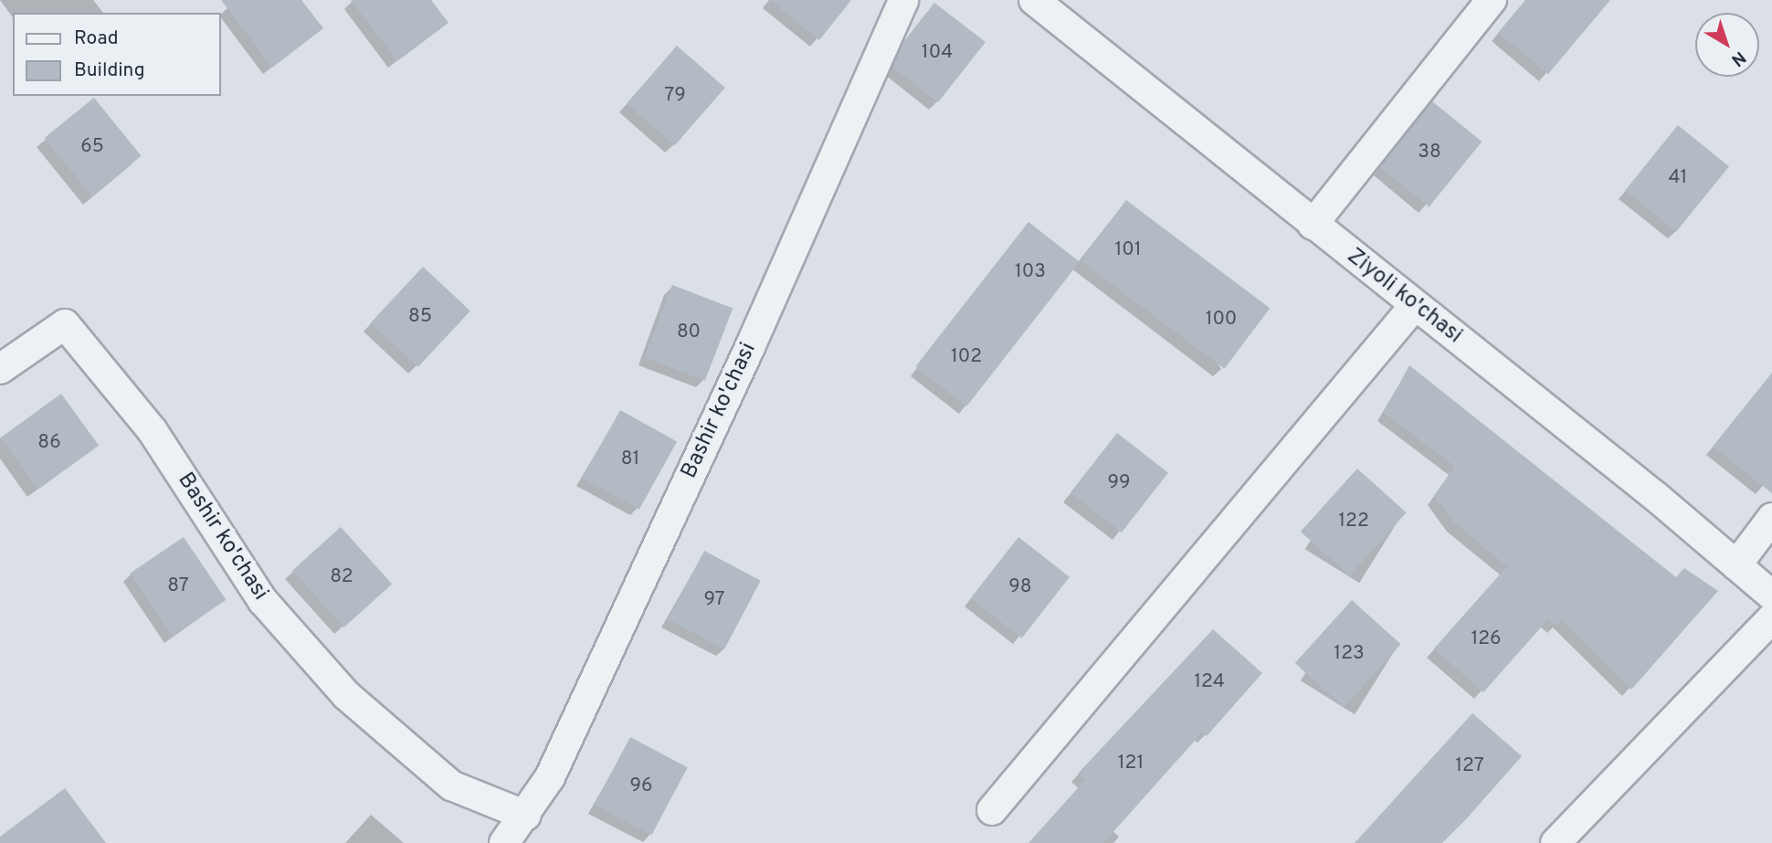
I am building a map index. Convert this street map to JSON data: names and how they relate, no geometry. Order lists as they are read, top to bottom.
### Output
{
  "streets": {
    "street": ["Ziyoli ko'chasi", "Bashir ko'chasi"]
  },
  "house_numbers": [
    "104",
    "79",
    "65",
    "38",
    "41",
    "101",
    "103",
    "85",
    "100",
    "80",
    "102",
    "86",
    "81",
    "99",
    "122",
    "82",
    "87",
    "98",
    "97",
    "126",
    "123",
    "124",
    "121",
    "127",
    "96"
  ],
  "legend": ["Road", "Building"],
  "north": "bottom right"
}
